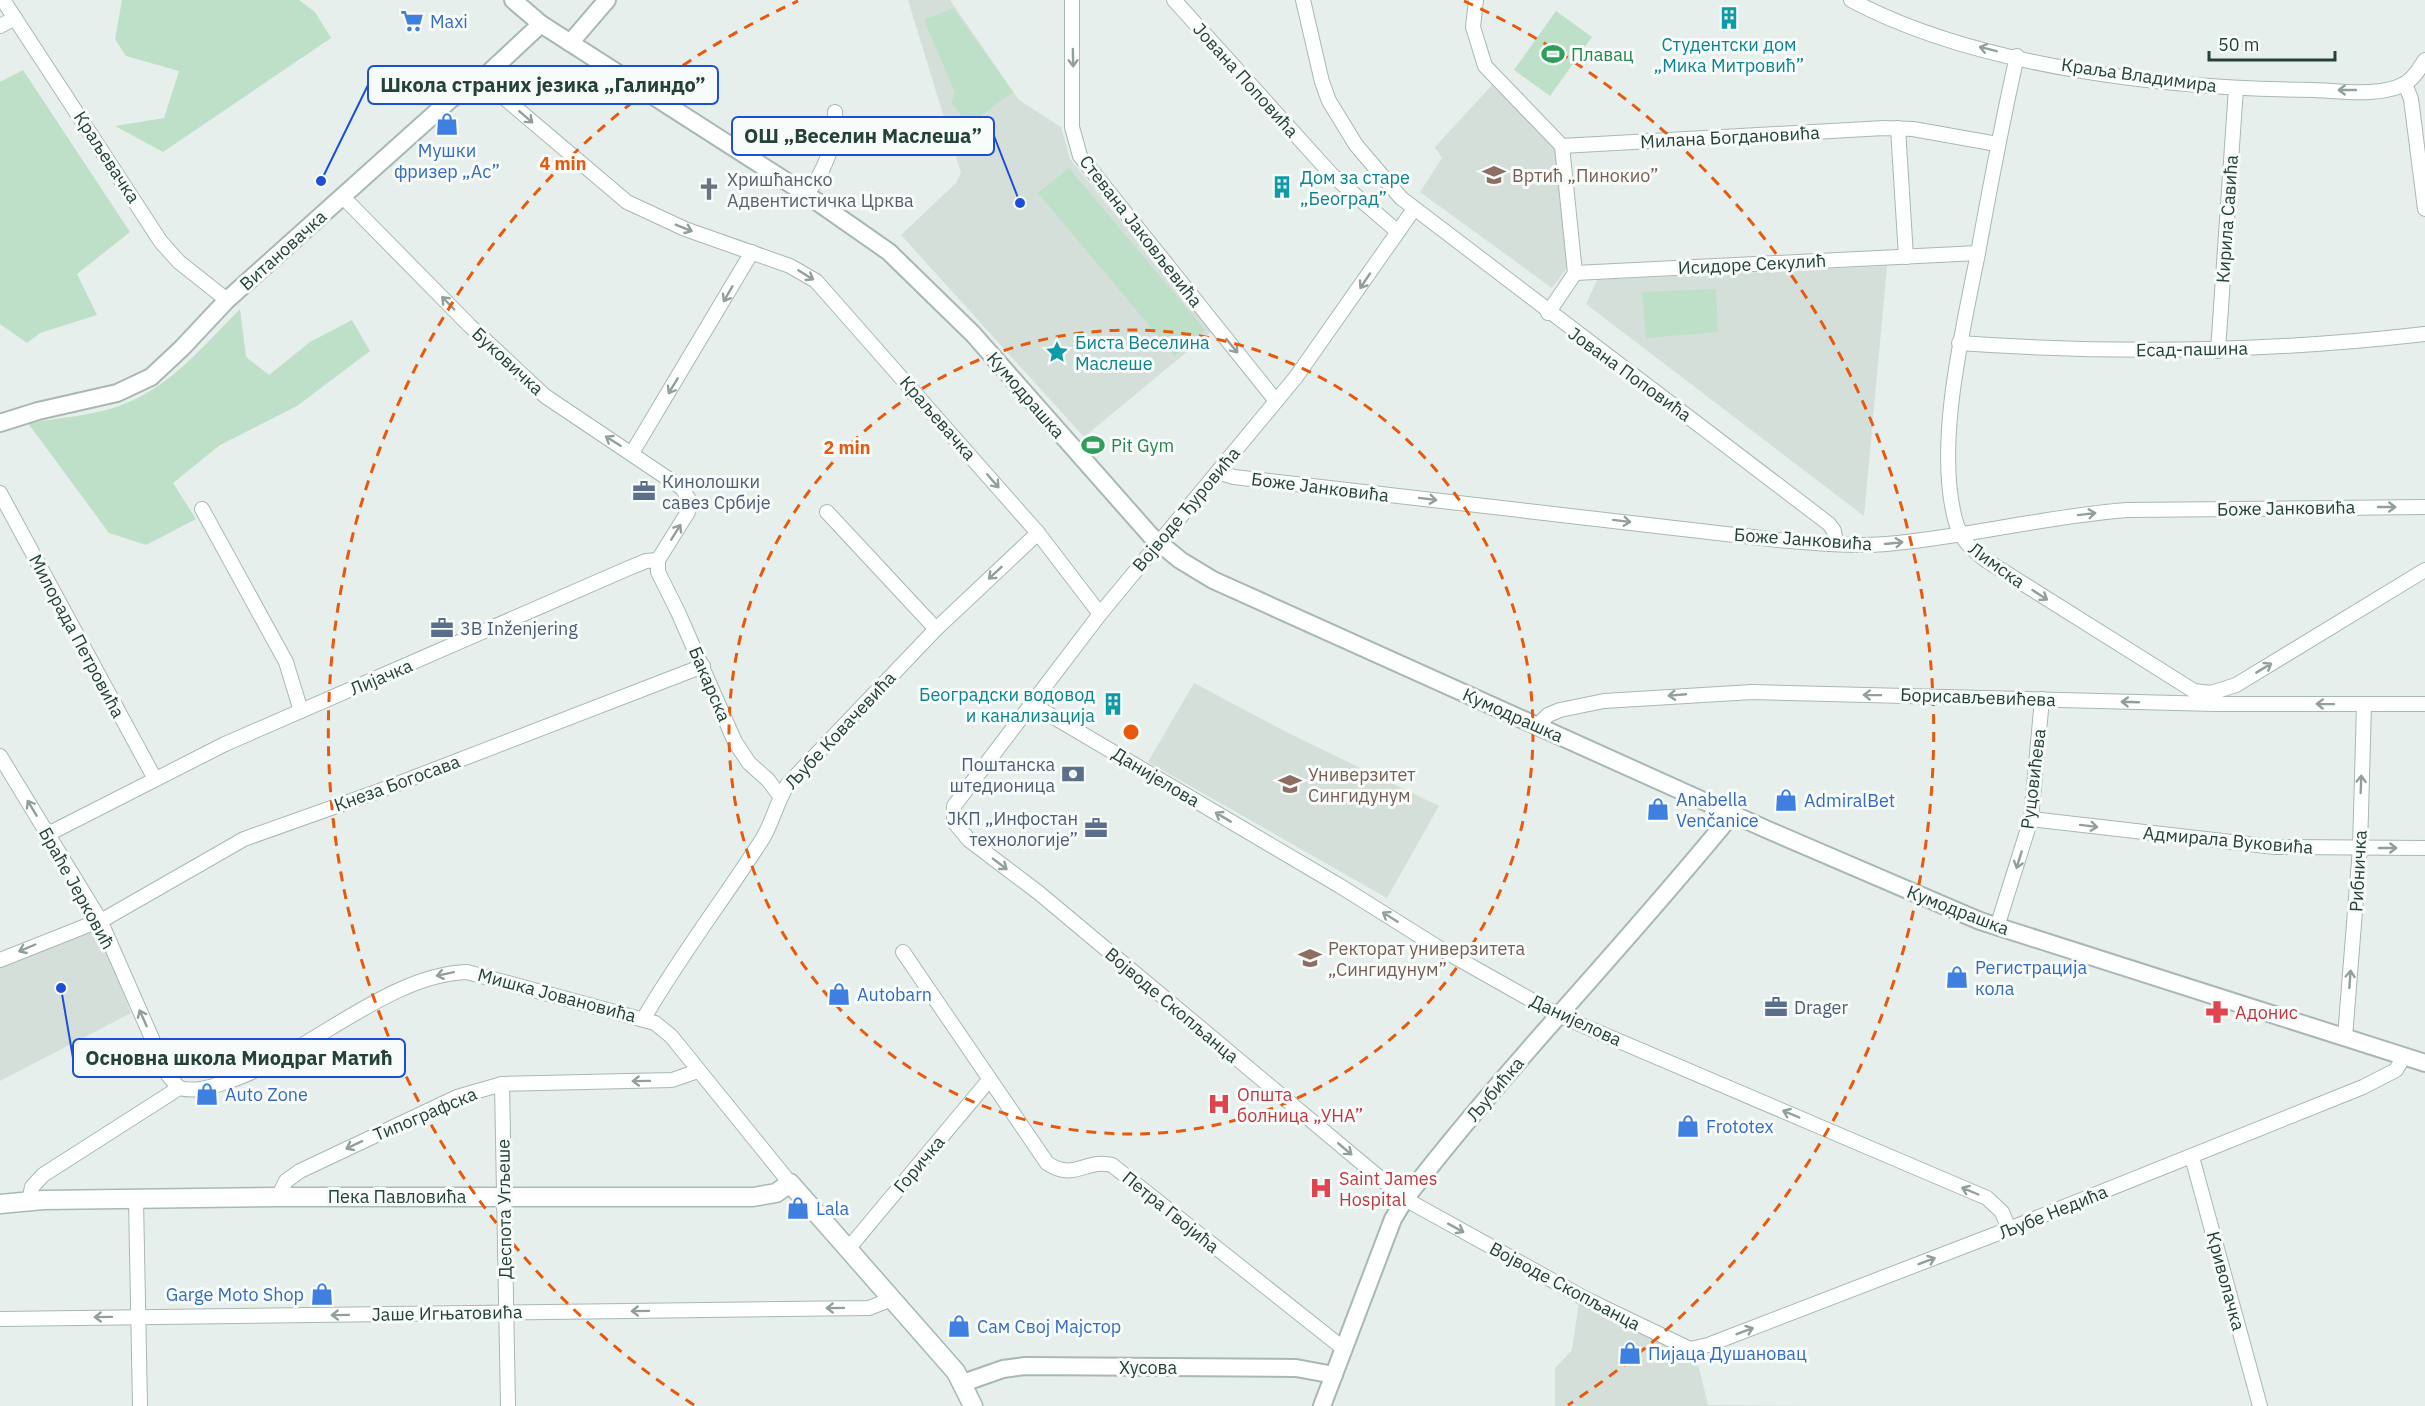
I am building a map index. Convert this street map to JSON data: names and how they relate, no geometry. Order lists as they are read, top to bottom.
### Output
{
  "streets": {
    "main road": ["Мишка Јовановића", "Пека Павловића"],
    "street": [
      "Краља Владимира",
      "Јована Поповића",
      "Милана Богдановића",
      "Краљевачка",
      "Кирила Савића",
      "Стевана Јаковљевића",
      "Витановачка",
      "Исидоре Секулић",
      "Есад-пашина",
      "Буковичка",
      "Кумодрашка",
      "Боже Јанковића",
      "Војводе Ђуровића",
      "Лимска",
      "Милорада Петровића",
      "Лијачка",
      "Бакарска",
      "Борисављевићева",
      "Љубе Ковачевића",
      "Данијелова",
      "Руцовићева",
      "Кнеза Богосава",
      "Адмирала Вуковића",
      "Рибничка",
      "Браће Јерковић",
      "Војводе Скопљанца",
      "Љубићка",
      "Типографска",
      "Горичка",
      "Деспота Угљеше",
      "Петра Гвојића",
      "Љубе Недића",
      "Криволачка",
      "Јаше Игњатовића",
      "Хусова"
    ]
  },
  "crossings": [
    ["Краља Владимира", "Кирила Савића"],
    ["Краља Владимира", "Лимска"],
    ["Јована Поповића", "Боже Јанковића"],
    ["Јована Поповића", "Војводе Ђуровића"],
    ["Милана Богдановића", "Лимска"],
    ["Краљевачка", "Витановачка"],
    ["Краљевачка", "Војводе Ђуровића"],
    ["Краљевачка", "Љубе Ковачевића"],
    ["Кирила Савића", "Есад-пашина"],
    ["Стевана Јаковљевића", "Војводе Ђуровића"],
    ["Витановачка", "Буковичка"],
    ["Витановачка", "Кумодрашка"],
    ["Исидоре Секулић", "Лимска"],
    ["Есад-пашина", "Лимска"],
    ["Буковичка", "Лијачка"],
    ["Буковичка", "Бакарска"],
    ["Кумодрашка", "Војводе Ђуровића"],
    ["Кумодрашка", "Борисављевићева"],
    ["Кумодрашка", "Руцовићева"],
    ["Кумодрашка", "Рибничка"],
    ["Кумодрашка", "Љубићка"],
    ["Кумодрашка", "Љубе Недића"],
    ["Боже Јанковића", "Војводе Ђуровића"],
    ["Боже Јанковића", "Лимска"],
    ["Војводе Ђуровића", "Данијелова"],
    ["Војводе Ђуровића", "Војводе Скопљанца"],
    ["Милорада Петровића", "Лијачка"],
    ["Лијачка", "Бакарска"],
    ["Лијачка", "Браће Јерковић"],
    ["Бакарска", "Љубе Ковачевића"],
    ["Бакарска", "Кнеза Богосава"],
    ["Борисављевићева", "Руцовићева"],
    ["Борисављевићева", "Рибничка"],
    ["Љубе Ковачевића", "Мишка Јовановића"],
    ["Данијелова", "Љубићка"],
    ["Данијелова", "Љубе Недића"],
    ["Руцовићева", "Адмирала Вуковића"],
    ["Кнеза Богосава", "Браће Јерковић"],
    ["Адмирала Вуковића", "Рибничка"],
    ["Браће Јерковић", "Мишка Јовановића"],
    ["Мишка Јовановића", "Типографска"],
    ["Мишка Јовановића", "Горичка"],
    ["Мишка Јовановића", "Пека Павловића"],
    ["Мишка Јовановића", "Јаше Игњатовића"],
    ["Мишка Јовановића", "Хусова"],
    ["Војводе Скопљанца", "Љубићка"],
    ["Војводе Скопљанца", "Љубе Недића"],
    ["Љубићка", "Петра Гвојића"],
    ["Љубићка", "Хусова"],
    ["Типографска", "Пека Павловића"],
    ["Типографска", "Деспота Угљеше"],
    ["Горичка", "Петра Гвојића"],
    ["Пека Павловића", "Деспота Угљеше"],
    ["Деспота Угљеше", "Јаше Игњатовића"],
    ["Љубе Недића", "Криволачка"]
  ],
  "one_way": [
    "Краља Владимира",
    "Краљевачка",
    "Стевана Јаковљевића",
    "Буковичка",
    "Боже Јанковића",
    "Лимска",
    "Борисављевићева",
    "Данијелова",
    "Руцовићева",
    "Адмирала Вуковића",
    "Рибничка",
    "Браће Јерковић",
    "Мишка Јовановића",
    "Војводе Скопљанца",
    "Типографска",
    "Љубе Недића",
    "Јаше Игњатовића"
  ],
  "places": {
    "building": ["Студентски дом „Мика Митровић”", "Дом за старе „Београд”", "Београдски водовод и канализација"],
    "supermarket": ["Maxi"],
    "sports": ["Плавац", "Pit Gym"],
    "shop": [
      "Мушки фризер „Ас”",
      "AdmiralBet",
      "Anabella Venčanice",
      "Регистрација кола",
      "Autobarn",
      "Auto Zone",
      "Frototex",
      "Lala",
      "Garge Moto Shop",
      "Сам Свој Мајстор",
      "Пијаца Душановац"
    ],
    "school or university": ["Вртић „Пинокио”", "Универзитет Сингидунум", "Ректорат универзитета „Сингидунум”"],
    "other": ["Школа страних језика „Галиндо”", "ОШ „Веселин Маслеша”", "Основна школа Миодраг Матић"],
    "church": ["Хришћанско Адвентистичка Црква"],
    "place": ["Биста Веселина Маслеше"],
    "office": [
      "Кинолошки савез Србије",
      "3B Inženjering",
      "ЈКП „Инфостан технологије”",
      "Drager"
    ],
    "bank": ["Поштанска штедионица"],
    "pharmacy": ["Адонис"],
    "hospital": ["Општа болница „УНА”", "Saint James Hospital"]
  },
  "scale_bar": "50 m",
  "rings": ["4 min", "2 min"]
}
